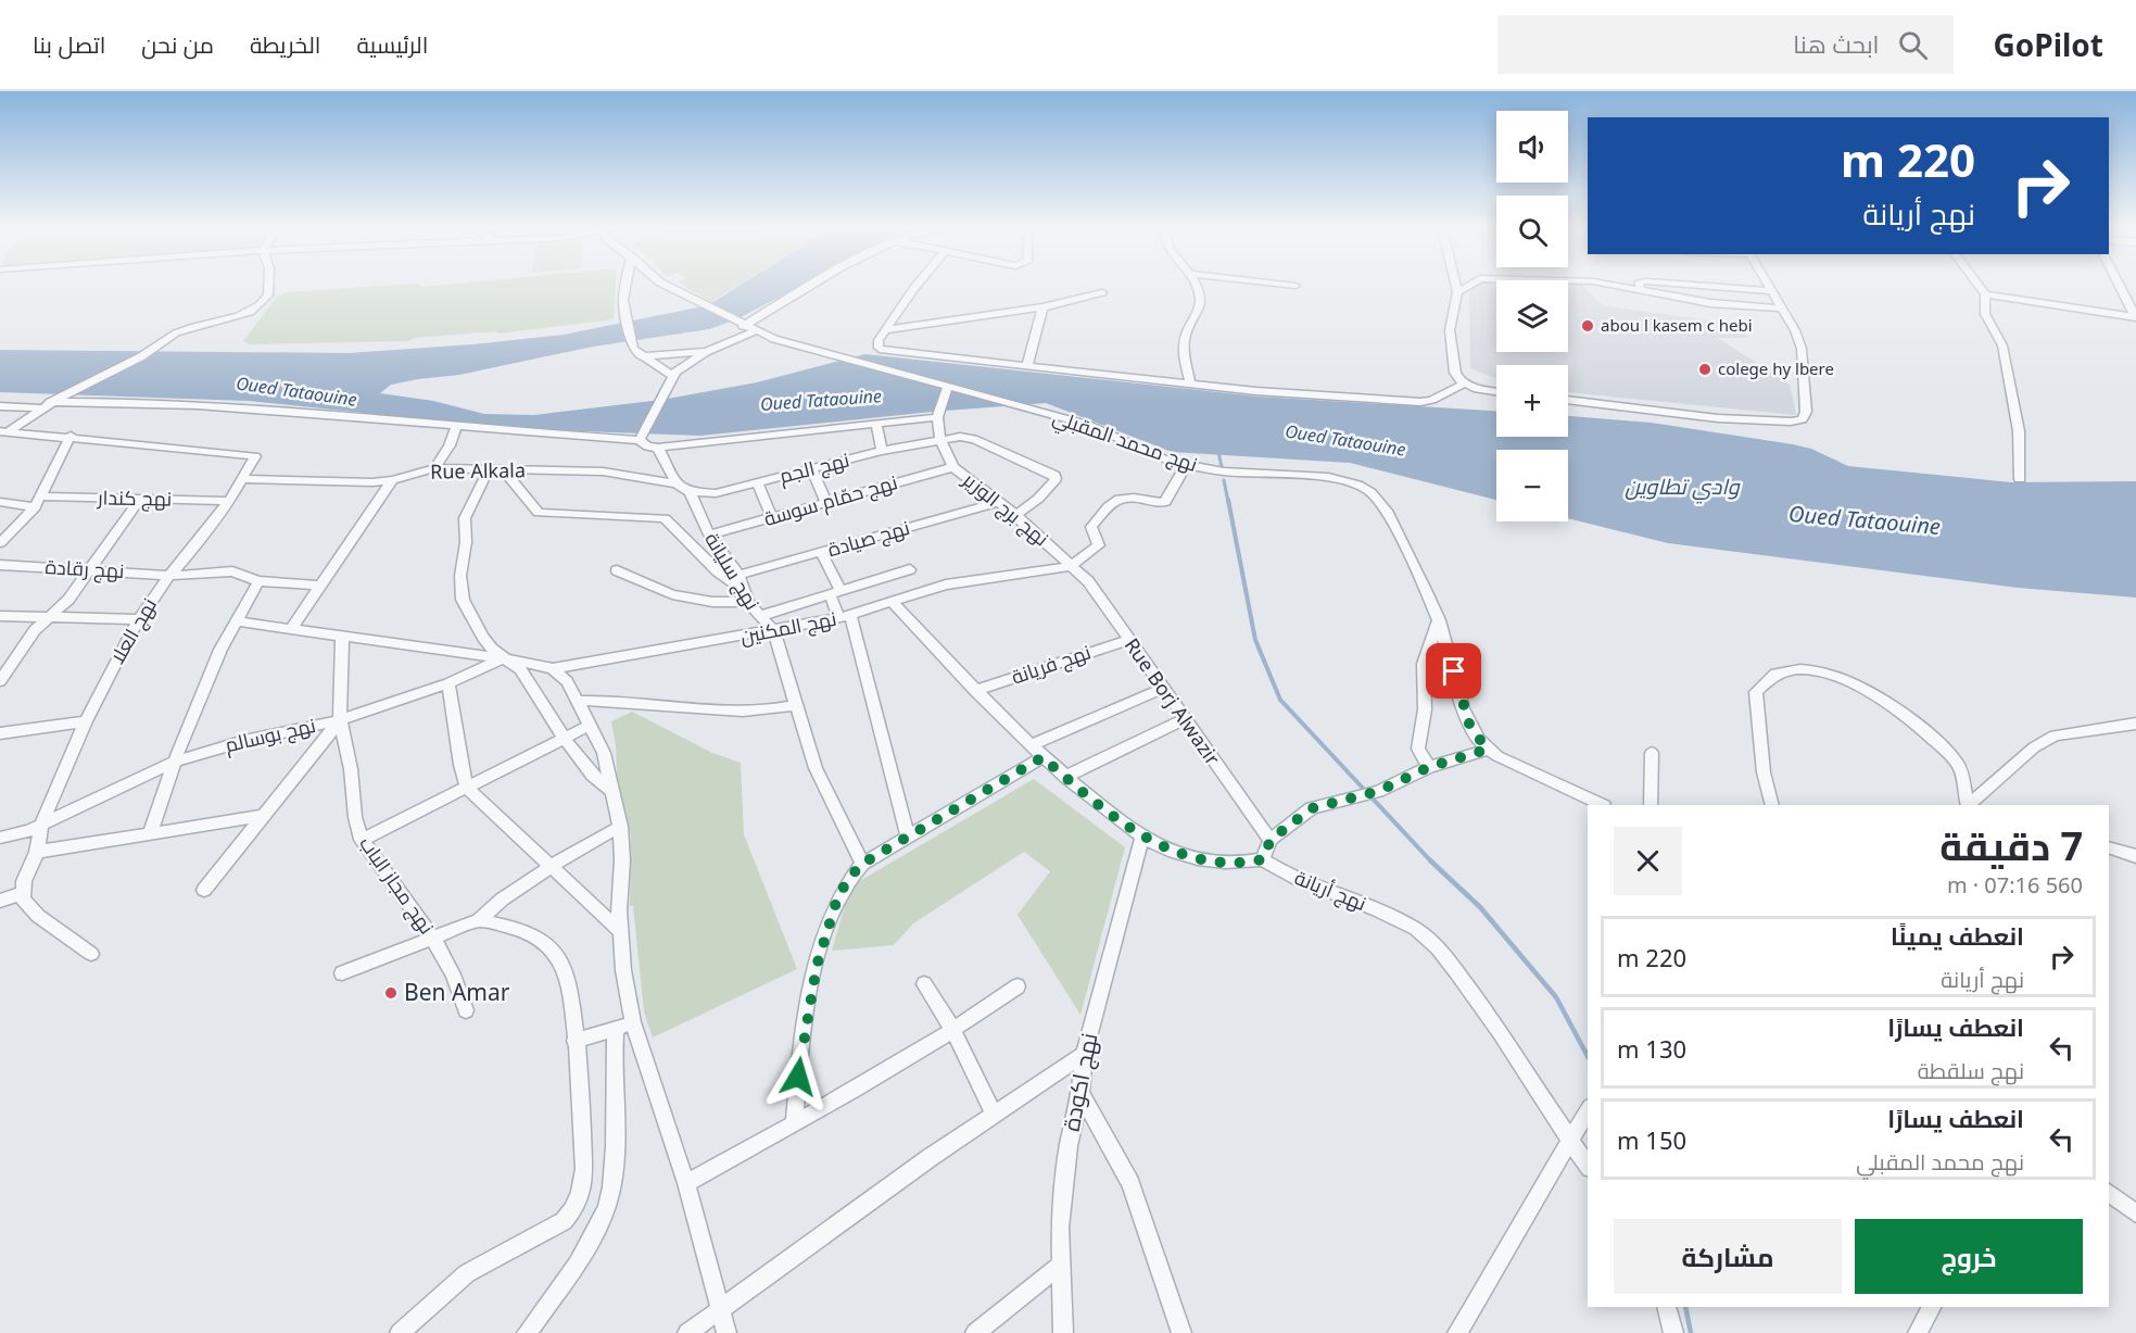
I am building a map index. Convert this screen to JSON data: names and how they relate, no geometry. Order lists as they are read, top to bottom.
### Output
{
  "streets": {
    "street": [
      "نهج محمد المقبلي",
      "نهج الجم",
      "Rue Alkala",
      "نهج كندار",
      "نهج حمّام سوسة",
      "نهج برج الوزير",
      "نهج صيادة",
      "نهج رقادة",
      "نهج سليانة",
      "نهج المكنين",
      "نهج العلا",
      "نهج فريانة",
      "Rue Borj Alwazir",
      "نهج بوسالم",
      "نهج مجاز الباب",
      "نهج أريانة",
      "نهج اكودة"
    ]
  },
  "crossings": [
    ["نهج الجم", "نهج برج الوزير"],
    ["نهج الجم", "نهج سليانة"],
    ["Rue Alkala", "نهج سليانة"],
    ["Rue Alkala", "نهج العلا"],
    ["نهج كندار", "نهج العلا"],
    ["نهج حمّام سوسة", "نهج برج الوزير"],
    ["نهج حمّام سوسة", "نهج سليانة"],
    ["نهج برج الوزير", "نهج صيادة"],
    ["نهج برج الوزير", "نهج المكنين"],
    ["نهج برج الوزير", "Rue Borj Alwazir"],
    ["نهج صيادة", "نهج سليانة"],
    ["نهج رقادة", "نهج العلا"],
    ["نهج سليانة", "نهج المكنين"],
    ["نهج المكنين", "Rue Borj Alwazir"],
    ["نهج المكنين", "نهج بوسالم"],
    ["نهج المكنين", "نهج مجاز الباب"],
    ["نهج العلا", "نهج بوسالم"],
    ["نهج فريانة", "Rue Borj Alwazir"],
    ["نهج بوسالم", "نهج مجاز الباب"]
  ],
  "water": ["Oued Tataouine", "وادي تطاوين"],
  "places": ["abou l kasem c hebi", "colege hy lbere", "Ben Amar"],
  "page": {
    "header": "GoPilot",
    "search": "ابحث هنا",
    "nav": [
      "الرئيسية",
      "الخريطة",
      "من نحن",
      "اتصل بنا"
    ],
    "map_buttons": ["+", "−"],
    "turn": ["220 m", "نهج أريانة"],
    "heading": ["7 دقيقة", "560 m · 07:16"],
    "list": [
      {
        "name": "انعطف يمينًا",
        "note": "نهج أريانة",
        "value": "220 m"
      },
      {
        "name": "انعطف يسارًا",
        "note": "نهج سلقطة",
        "value": "130 m"
      },
      {
        "name": "انعطف يسارًا",
        "note": "نهج محمد المقبلي",
        "value": "150 m"
      }
    ],
    "buttons": ["خروج", "مشاركة"]
  }
}
